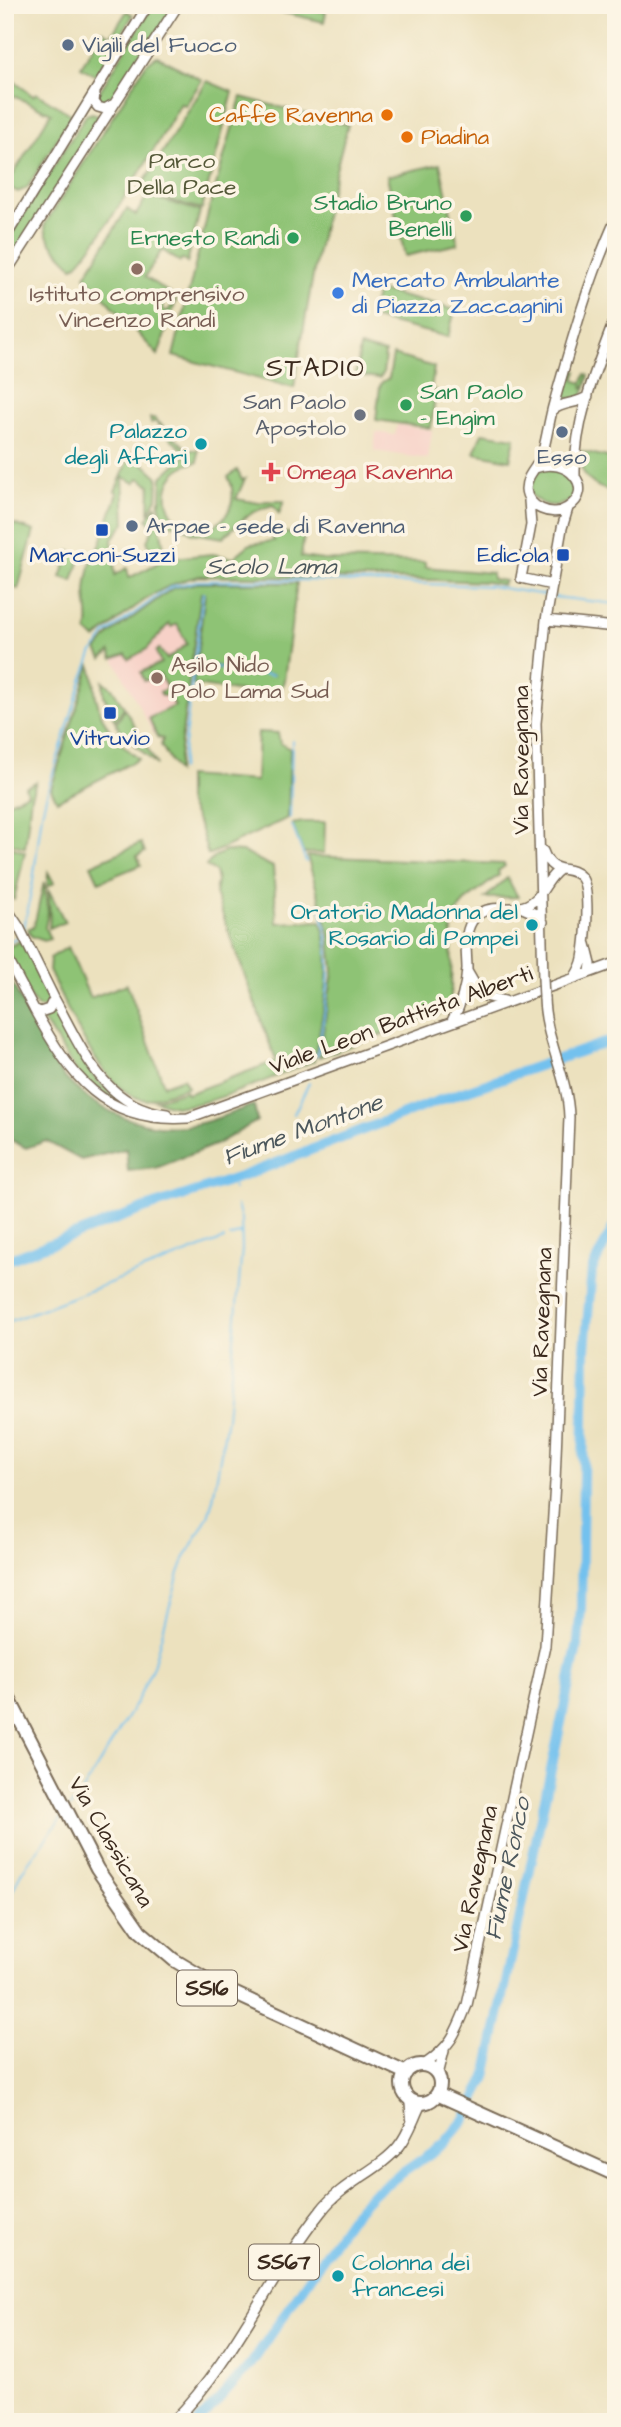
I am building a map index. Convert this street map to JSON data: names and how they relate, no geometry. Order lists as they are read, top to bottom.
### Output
{
  "streets": {
    "highway": ["Via Classicana", "SS16"],
    "main road": ["Via Ravegnana", "Viale Leon Battista Alberti", "SS67"]
  },
  "crossings": [
    ["Via Ravegnana", "Via Classicana"],
    ["Via Ravegnana", "SS67"],
    ["Via Classicana", "SS67"]
  ],
  "districts": ["STADIO"],
  "water": ["Scolo Lama", "Fiume Montone", "Fiume Ronco"],
  "parks": ["Parco Della Pace"],
  "places": {
    "other": [
      "Vigili del Fuoco",
      "Caffe Ravenna",
      "Piadina",
      "Stadio Bruno Benelli",
      "Ernesto Randi",
      "Istituto comprensivo Vincenzo Randi",
      "Mercato Ambulante di Piazza Zaccagnini",
      "San Paolo - Engim",
      "San Paolo Apostolo",
      "Esso",
      "Palazzo degli Affari",
      "Arpae - sede di Ravenna",
      "Asilo Nido Polo Lama Sud",
      "Oratorio Madonna del Rosario di Pompei",
      "Colonna dei francesi"
    ],
    "health": ["Omega Ravenna"],
    "transit": ["Marconi-Suzzi", "Edicola", "Vitruvio"]
  }
}
